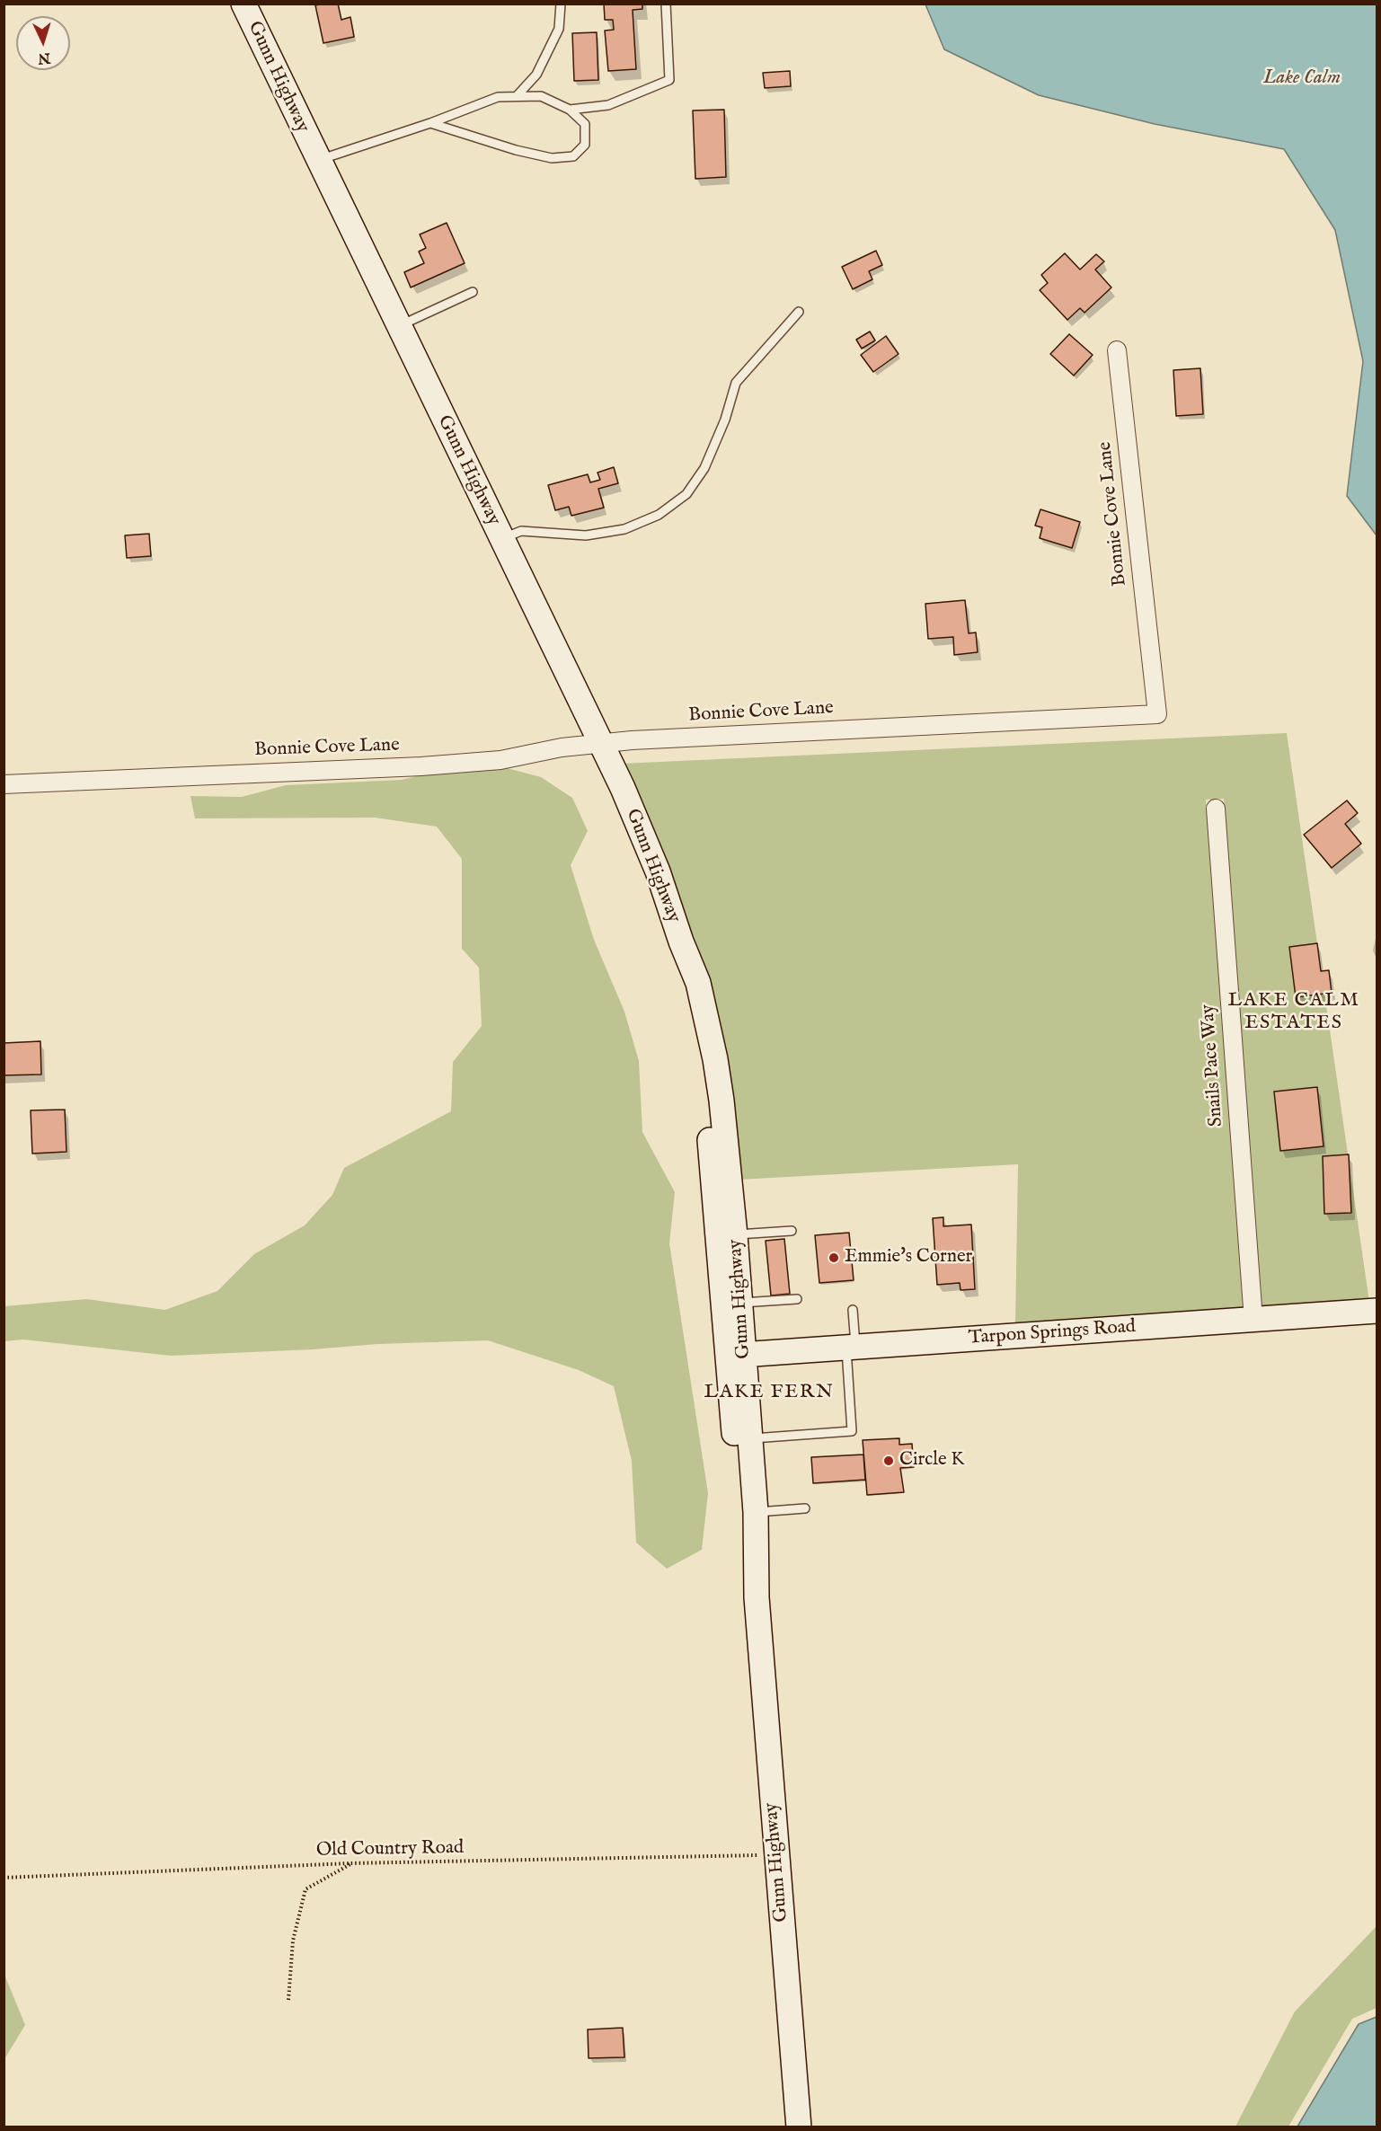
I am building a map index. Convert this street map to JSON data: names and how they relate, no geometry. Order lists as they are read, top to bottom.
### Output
{
  "streets": {
    "main road": ["Gunn Highway", "Tarpon Springs Road"],
    "street": ["Bonnie Cove Lane", "Snails Pace Way"],
    "path": ["Old Country Road"]
  },
  "crossings": [
    ["Gunn Highway", "Bonnie Cove Lane"],
    ["Gunn Highway", "Tarpon Springs Road"],
    ["Gunn Highway", "Old Country Road"],
    ["Snails Pace Way", "Tarpon Springs Road"]
  ],
  "districts": ["LAKE CALM ESTATES", "LAKE FERN"],
  "water": ["Lake Calm"],
  "places": ["Emmie's Corner", "Circle K"],
  "north": "bottom"
}
